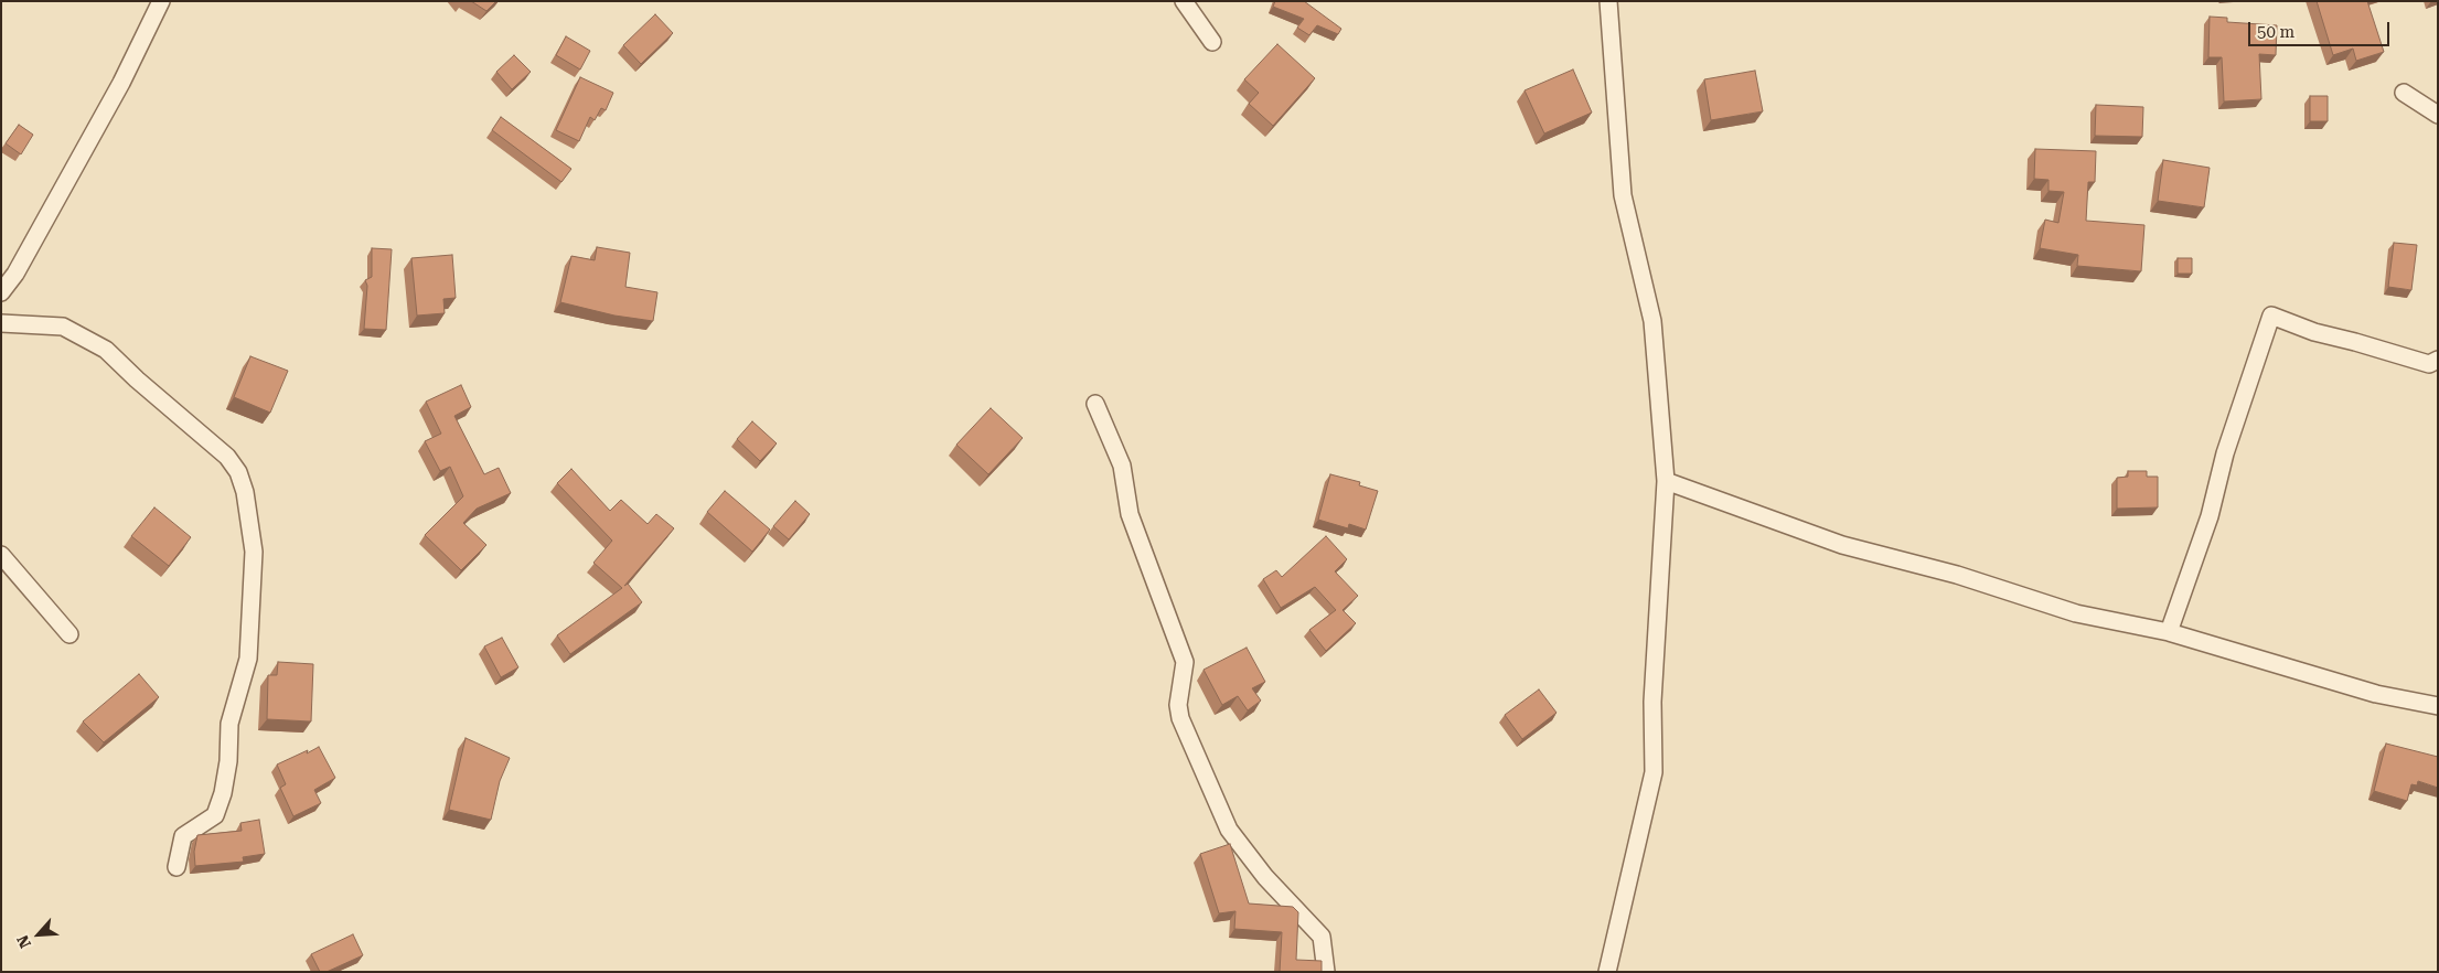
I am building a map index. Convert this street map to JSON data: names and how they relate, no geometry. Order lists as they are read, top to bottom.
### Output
{
  "scale_bar": "50 m",
  "north": "bottom left"
}
